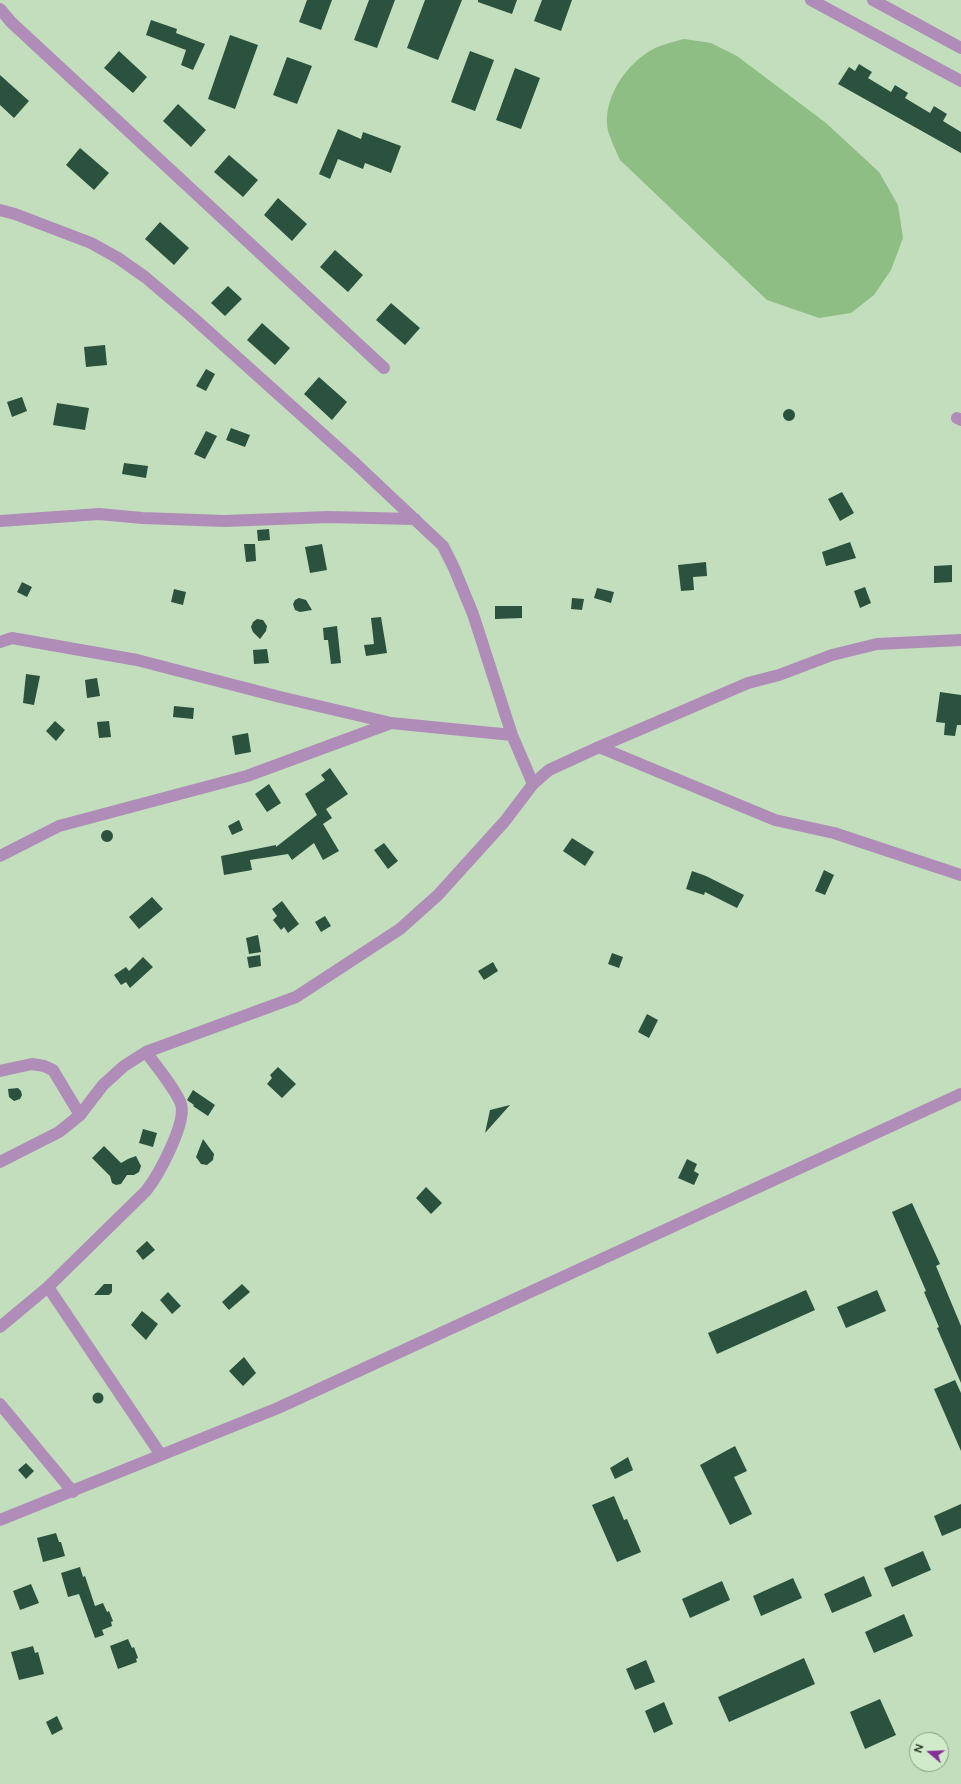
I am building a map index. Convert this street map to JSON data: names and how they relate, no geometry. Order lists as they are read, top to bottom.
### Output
{
  "north": "left"
}
